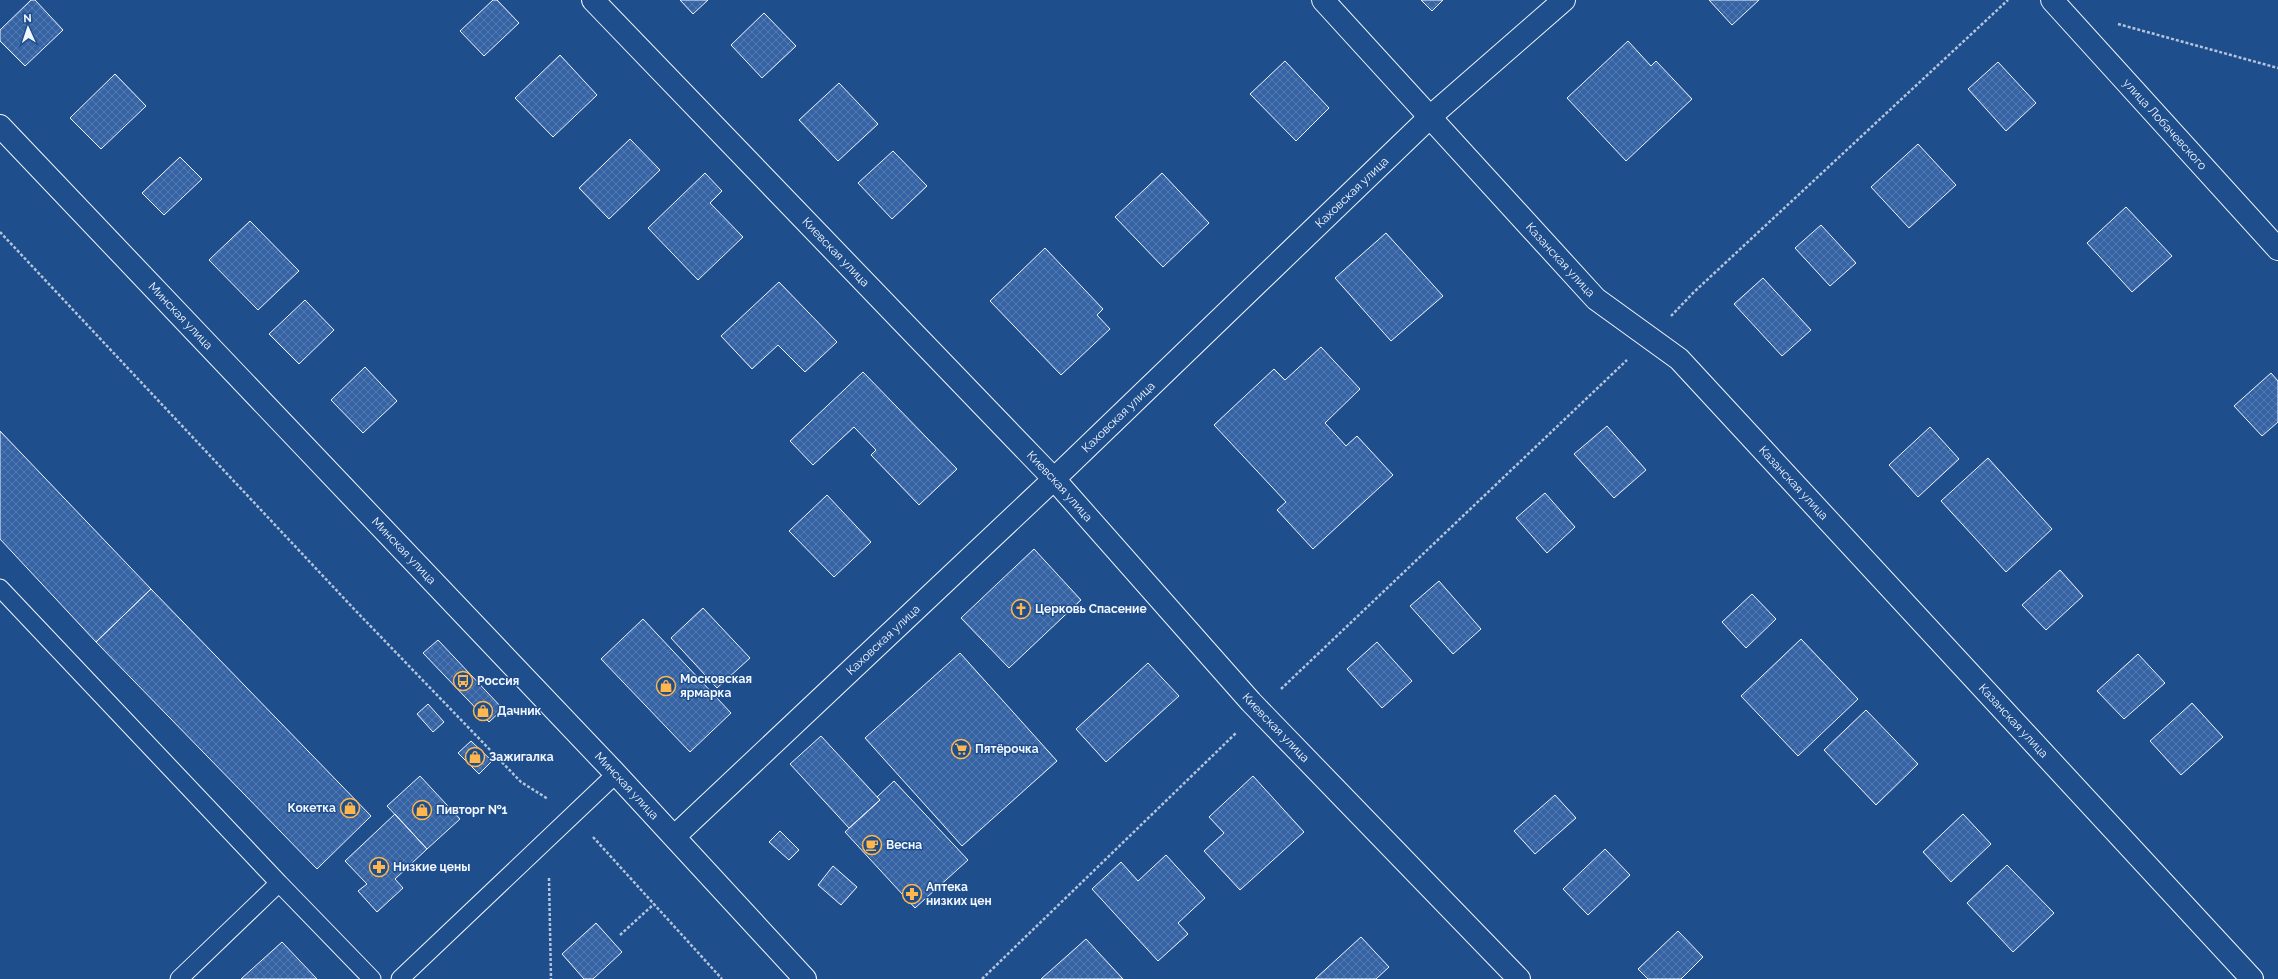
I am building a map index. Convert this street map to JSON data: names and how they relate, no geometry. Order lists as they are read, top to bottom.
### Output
{
  "streets": {
    "street": [
      "улица Лобачевского",
      "Каховская улица",
      "Киевская улица",
      "Казанская улица",
      "Минская улица"
    ]
  },
  "crossings": [
    ["Каховская улица", "Киевская улица"],
    ["Каховская улица", "Казанская улица"],
    ["Каховская улица", "Минская улица"]
  ],
  "places": {
    "church": ["Церковь Спасение"],
    "bus stop": ["Россия"],
    "shop": [
      "Московская ярмарка",
      "Дачник",
      "Зажигалка",
      "Кокетка",
      "Пивторг №1"
    ],
    "supermarket": ["Пятёрочка"],
    "cafe": ["Весна"],
    "pharmacy": ["Низкие цены", "Аптека низких цен"]
  },
  "north": "top"
}
